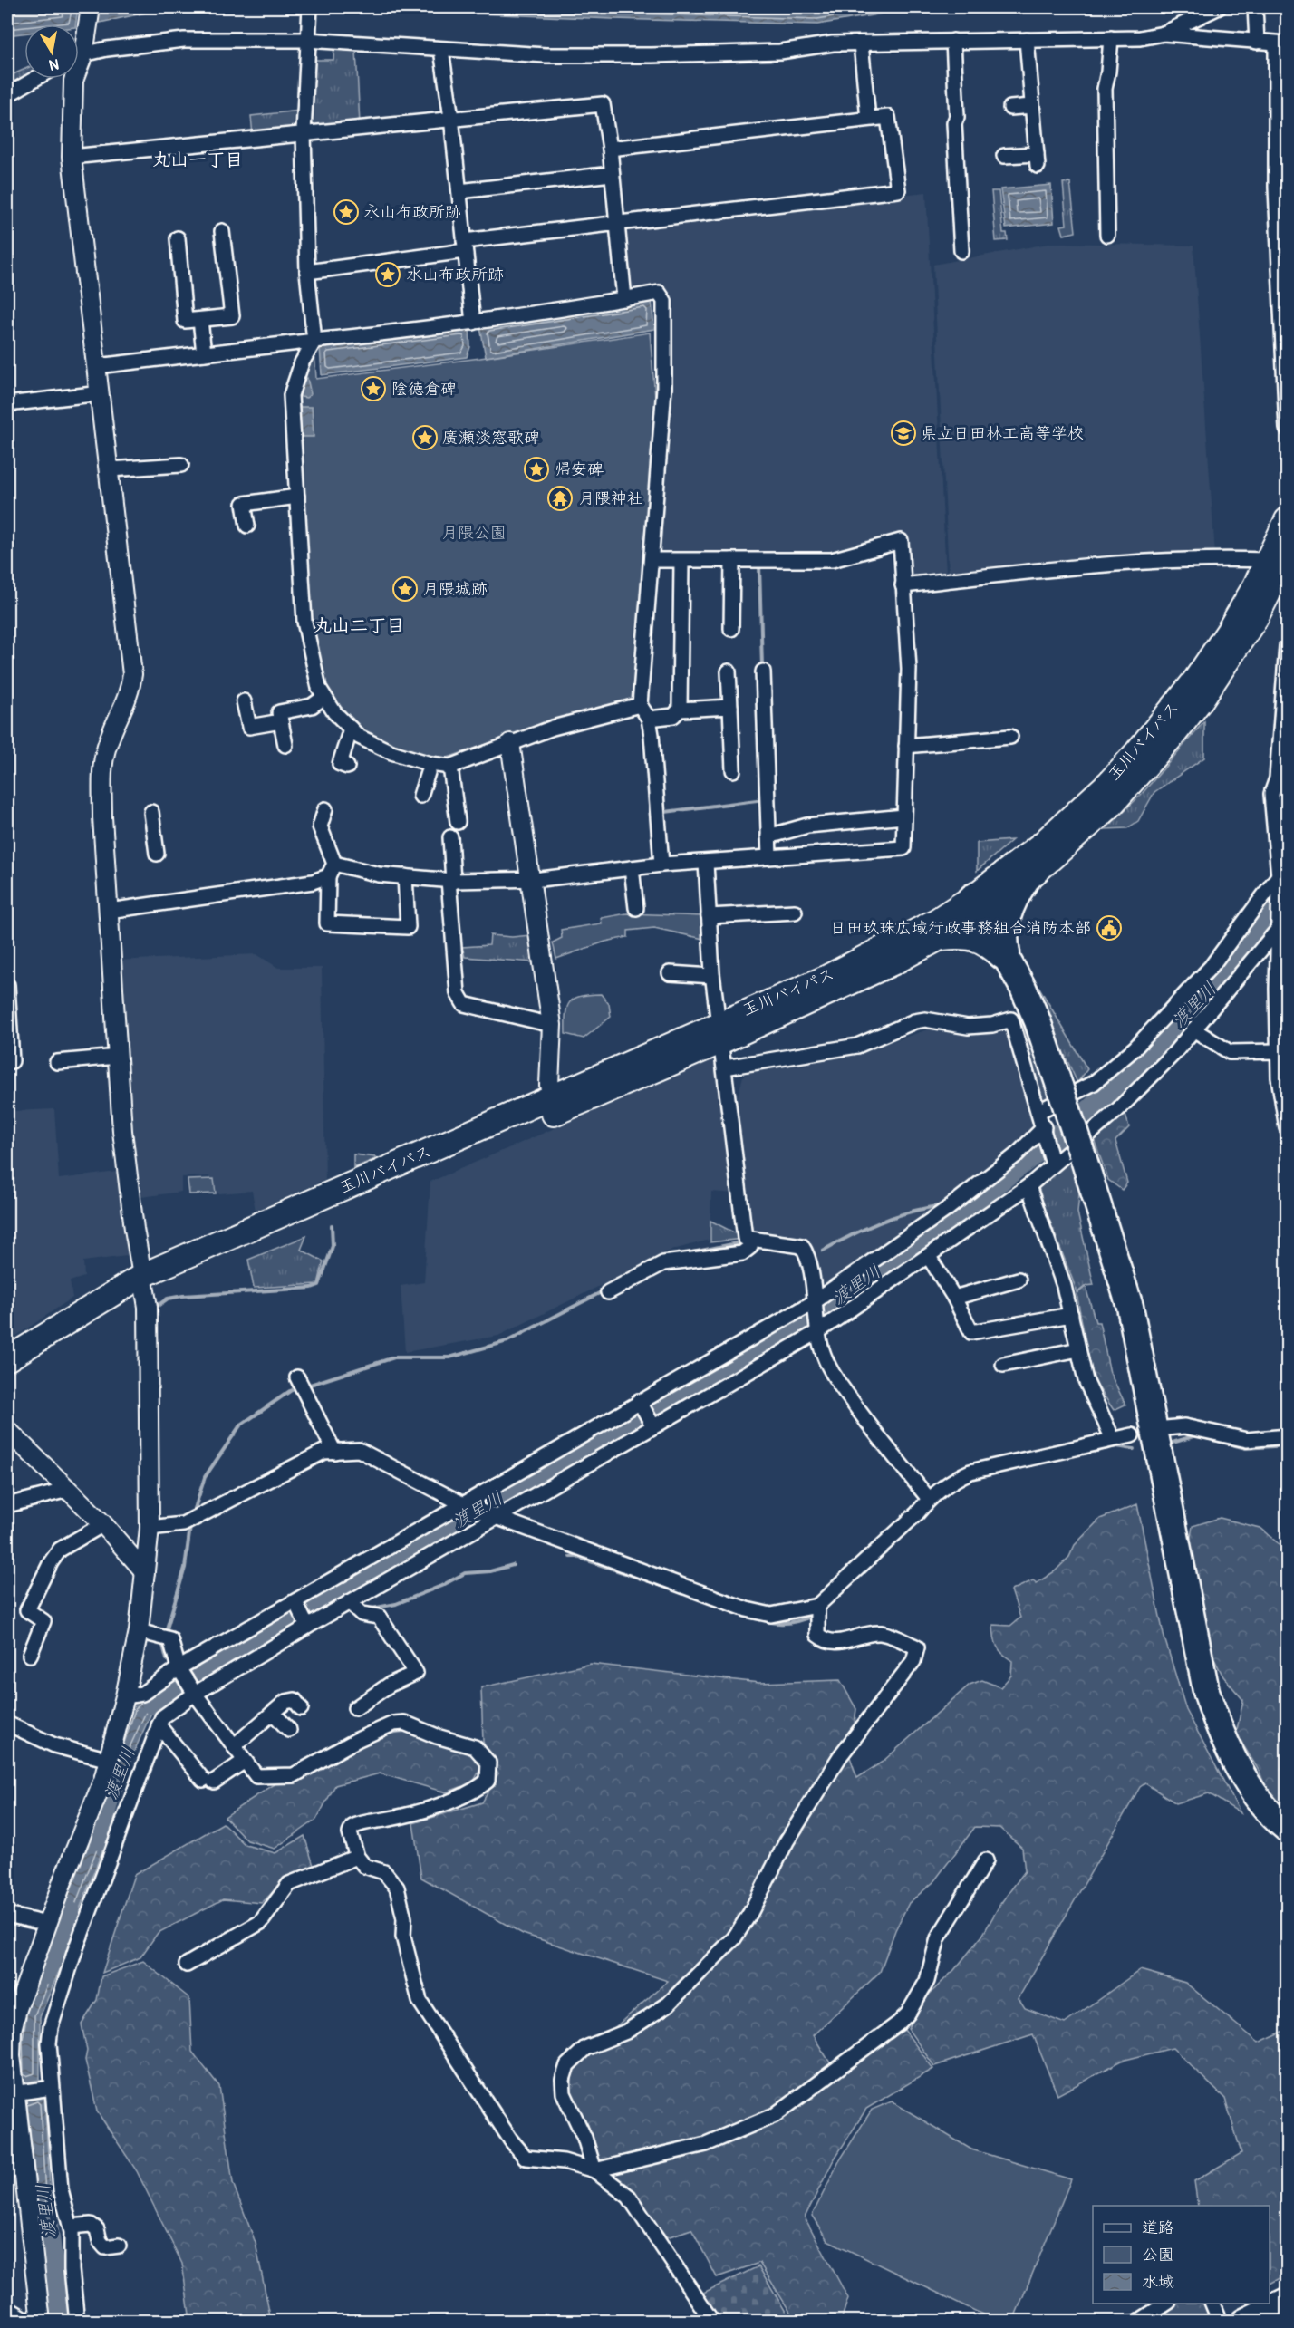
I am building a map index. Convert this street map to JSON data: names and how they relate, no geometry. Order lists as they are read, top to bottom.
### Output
{
  "streets": {
    "highway": ["玉川バイパス"]
  },
  "districts": ["丸山一丁目", "丸山二丁目"],
  "water": ["渡里川"],
  "parks": ["月隈公園"],
  "places": {
    "place": [
      "永山布政所跡",
      "水山布政所跡",
      "陰徳倉碑",
      "廣瀬淡窓歌碑",
      "帰安碑",
      "月隈城跡"
    ],
    "school or university": ["県立日田林工高等学校"],
    "temple": ["月隈神社"],
    "public building": ["日田玖珠広域行政事務組合消防本部"]
  },
  "legend": ["道路", "公園", "水域"],
  "north": "bottom"
}
